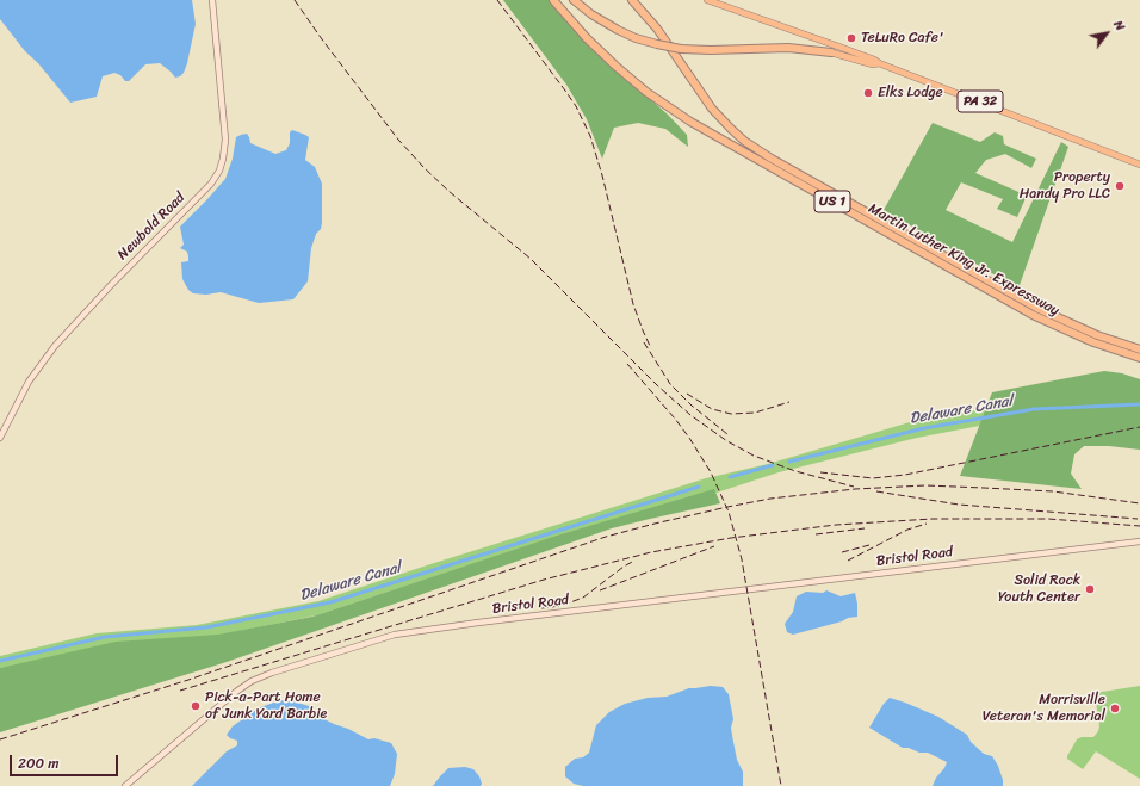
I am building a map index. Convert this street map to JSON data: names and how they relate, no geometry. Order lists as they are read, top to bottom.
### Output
{
  "streets": {
    "highway": ["US 1", "Martin Luther King Jr. Expressway"],
    "main road": ["PA 32", "Newbold Road", "Bristol Road"]
  },
  "water": ["Delaware Canal"],
  "places": [
    "TeLuRo Cafe'",
    "Elks Lodge",
    "Property Handy Pro LLC",
    "Solid Rock Youth Center",
    "Pick-a-Part Home of Junk Yard Barbie",
    "Morrisville Veteran's Memorial"
  ],
  "scale_bar": "200 m",
  "north": "top right"
}
